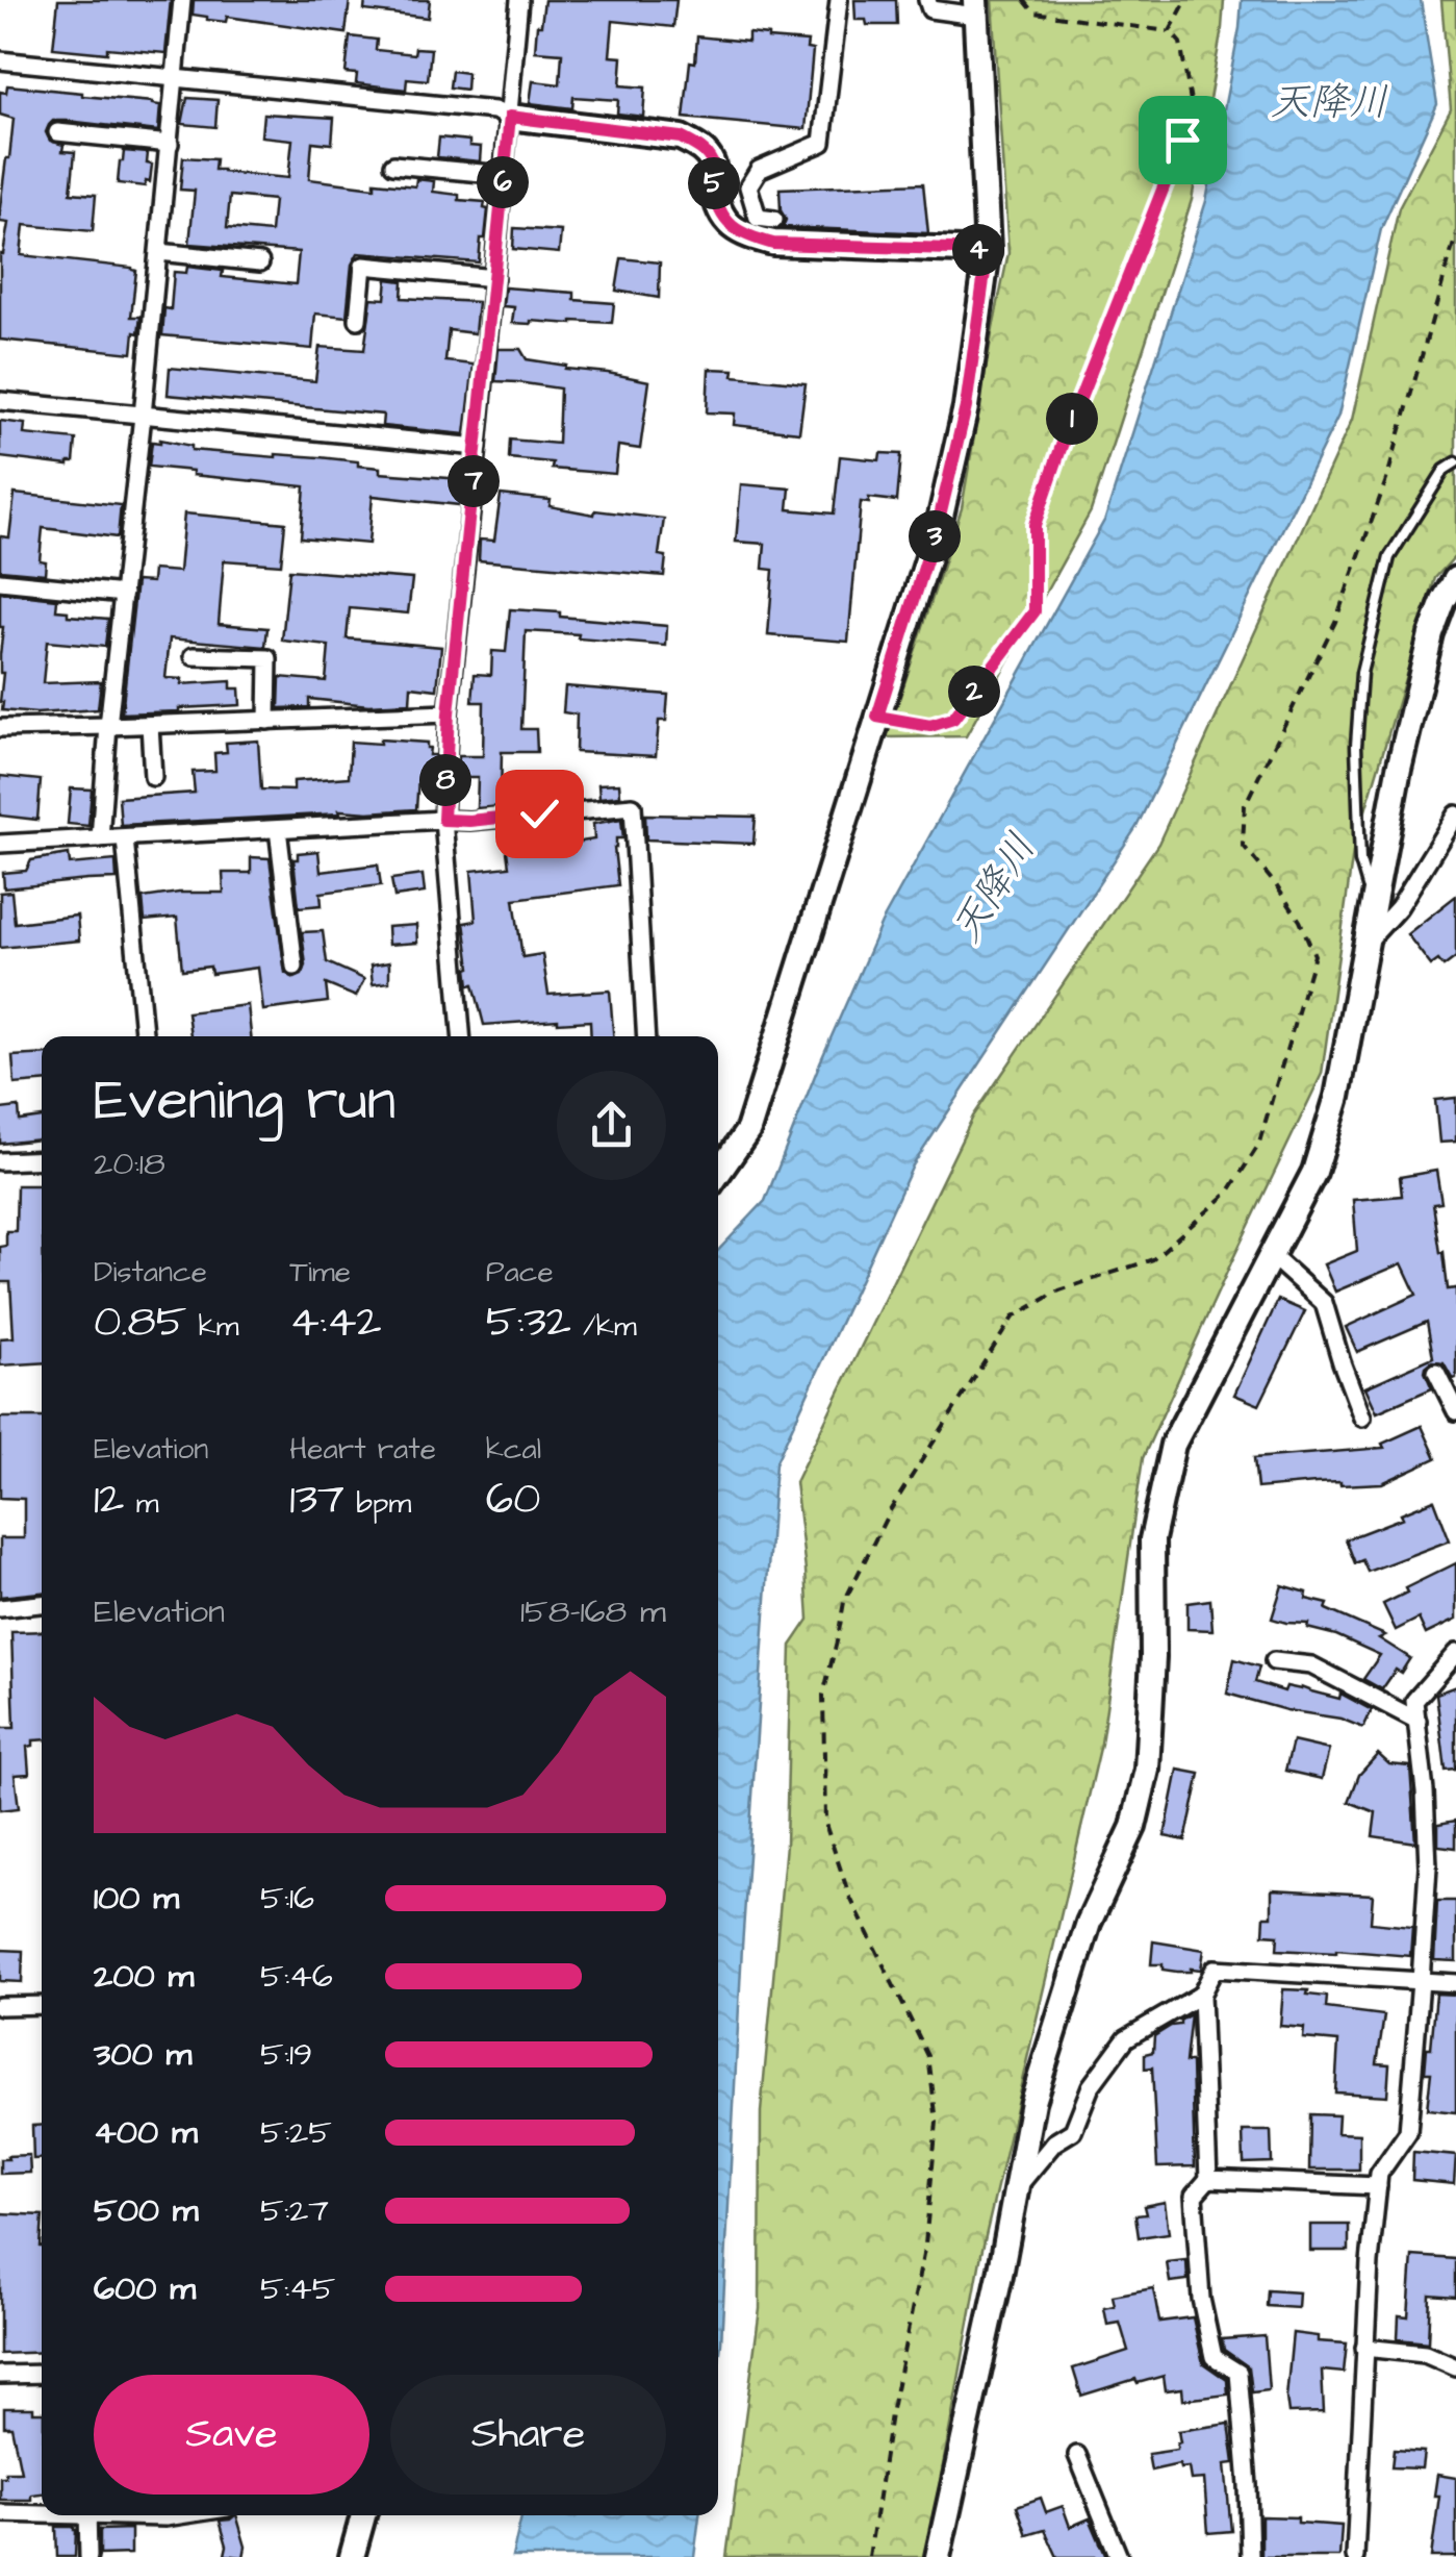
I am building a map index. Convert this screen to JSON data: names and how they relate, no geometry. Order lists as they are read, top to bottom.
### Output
{
  "water": ["天降川"],
  "page": {
    "pins": [
      "6",
      "5",
      "4",
      "1",
      "7",
      "3",
      "2",
      "8"
    ],
    "heading": ["Evening run", "20:18"],
    "stats": [
      ["Distance", "0.85 km"],
      ["Time", "4:42"],
      ["Pace", "5:32 /km"],
      ["Elevation", "12 m"],
      ["Heart rate", "137 bpm"],
      ["kcal", "60"]
    ],
    "chart": ["Elevation", "158–168 m"],
    "list": [
      {
        "name": "100 m",
        "note": "5:16"
      },
      {
        "name": "200 m",
        "note": "5:46"
      },
      {
        "name": "300 m",
        "note": "5:19"
      },
      {
        "name": "400 m",
        "note": "5:25"
      },
      {
        "name": "500 m",
        "note": "5:27"
      },
      {
        "name": "600 m",
        "note": "5:45"
      }
    ],
    "buttons": ["Save", "Share"]
  }
}
